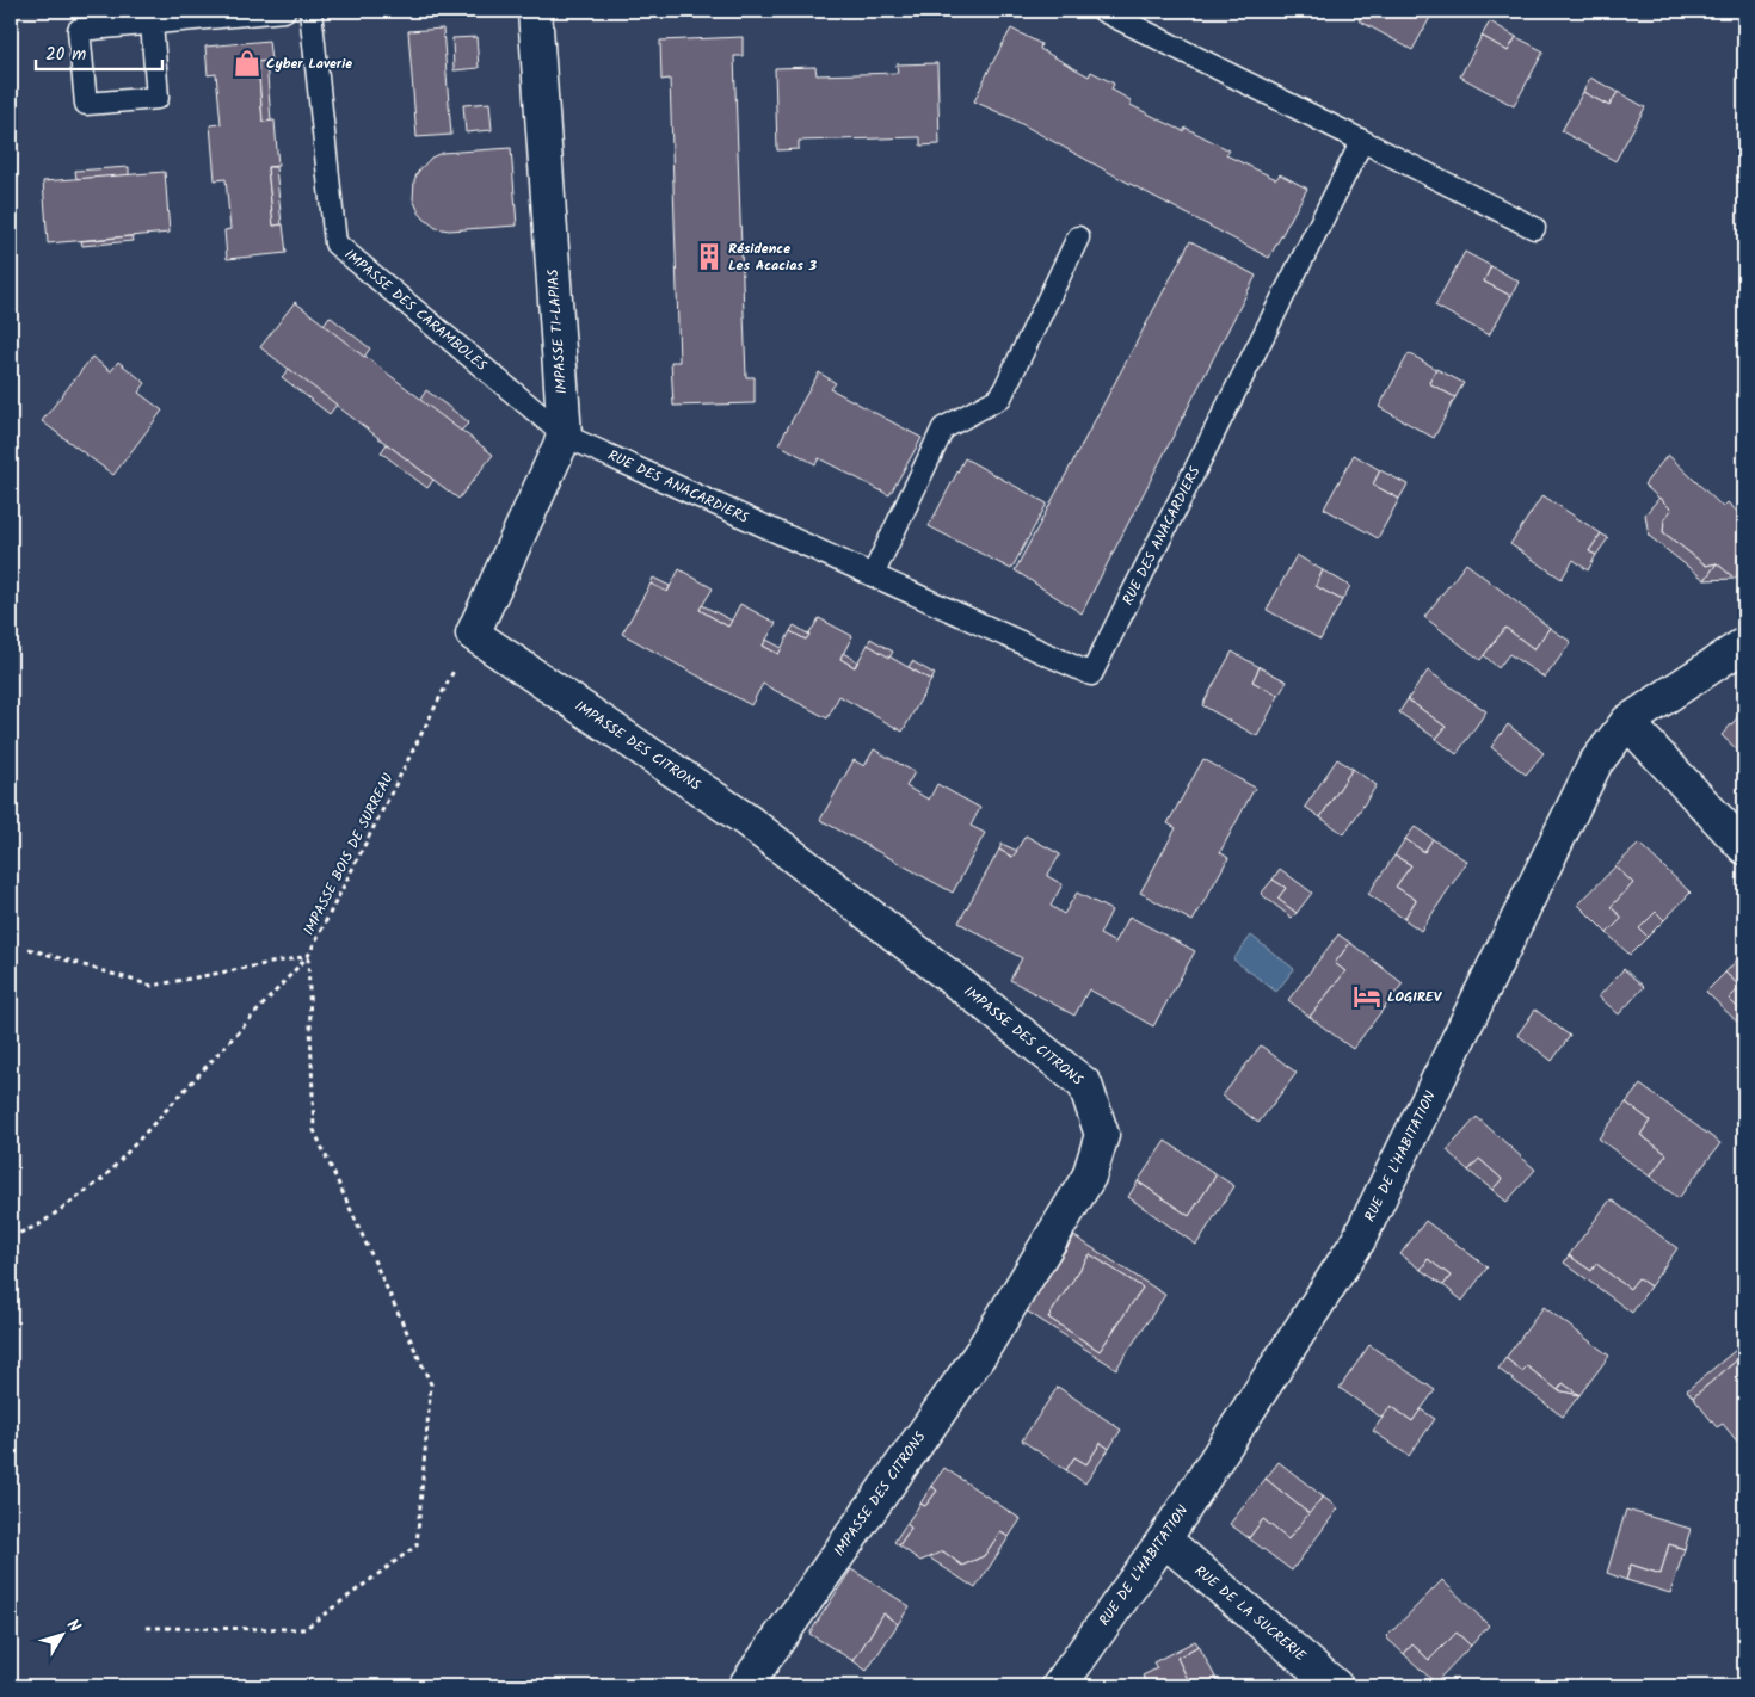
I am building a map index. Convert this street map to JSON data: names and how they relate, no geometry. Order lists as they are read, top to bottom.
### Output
{
  "streets": {
    "street": [
      "IMPASSE TI-LAPIAS",
      "IMPASSE DES CITRONS",
      "RUE DE L'HABITATION",
      "RUE DE LA SUCRERIE"
    ],
    "lane": ["IMPASSE DES CARAMBOLES", "RUE DES ANACARDIERS"],
    "path": ["IMPASSE BOIS DE SURREAU"]
  },
  "crossings": [
    ["IMPASSE DES CARAMBOLES", "IMPASSE TI-LAPIAS"],
    ["IMPASSE DES CARAMBOLES", "RUE DES ANACARDIERS"],
    ["IMPASSE TI-LAPIAS", "RUE DES ANACARDIERS"],
    ["IMPASSE TI-LAPIAS", "IMPASSE DES CITRONS"],
    ["IMPASSE TI-LAPIAS", "IMPASSE BOIS DE SURREAU"],
    ["IMPASSE DES CITRONS", "IMPASSE BOIS DE SURREAU"],
    ["RUE DE L'HABITATION", "RUE DE LA SUCRERIE"]
  ],
  "places": {
    "shop": ["Cyber Laverie"],
    "building": ["Résidence Les Acacias 3"],
    "hotel": ["LOGIREV"]
  },
  "scale_bar": "20 m",
  "north": "top right"
}
